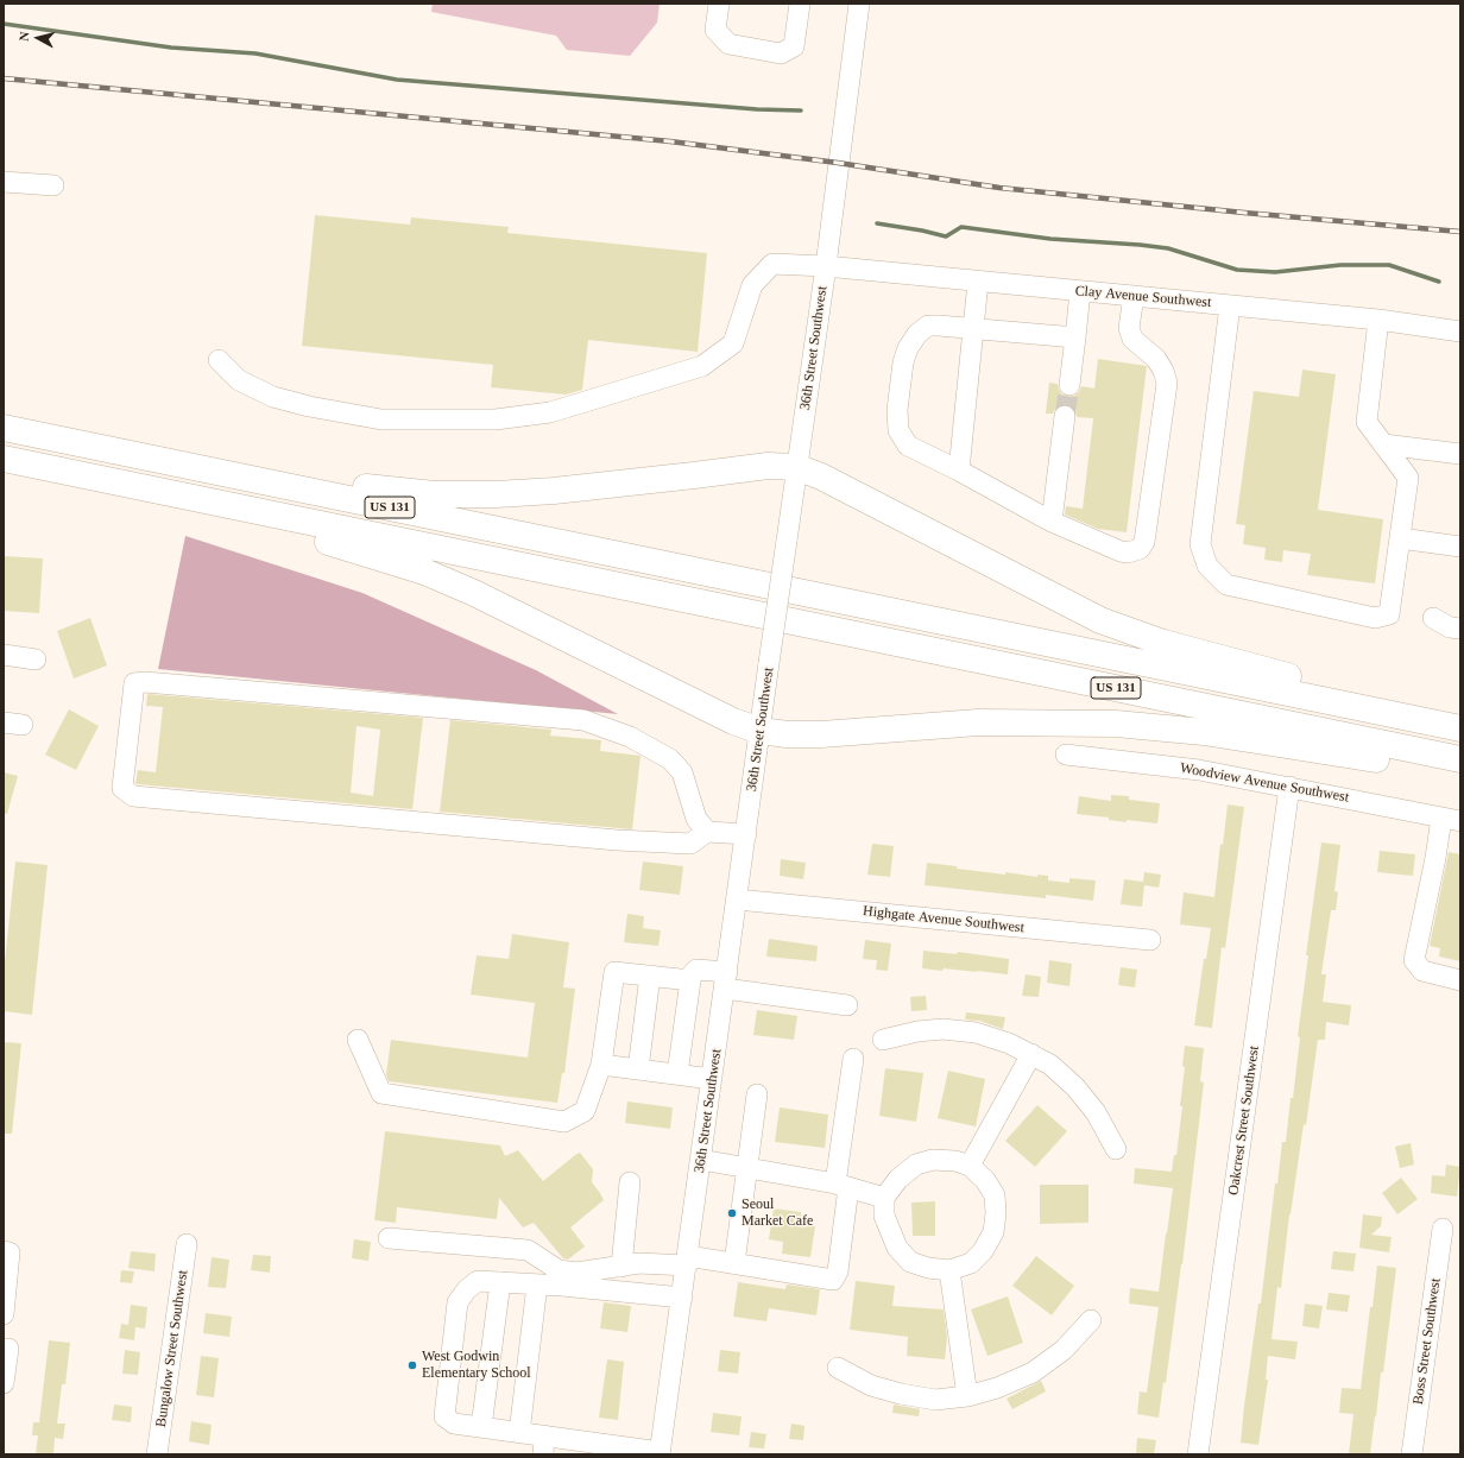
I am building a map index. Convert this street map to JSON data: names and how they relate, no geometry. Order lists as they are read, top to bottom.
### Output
{
  "streets": {
    "highway": ["US 131"],
    "street": [
      "Clay Avenue Southwest",
      "36th Street Southwest",
      "Woodview Avenue Southwest",
      "Highgate Avenue Southwest",
      "Oakcrest Street Southwest",
      "Boss Street Southwest",
      "Bungalow Street Southwest"
    ]
  },
  "crossings": [
    ["Clay Avenue Southwest", "36th Street Southwest"],
    ["36th Street Southwest", "Highgate Avenue Southwest"],
    ["Woodview Avenue Southwest", "Oakcrest Street Southwest"]
  ],
  "places": ["Seoul Market Cafe", "West Godwin Elementary School"],
  "north": "left"
}
